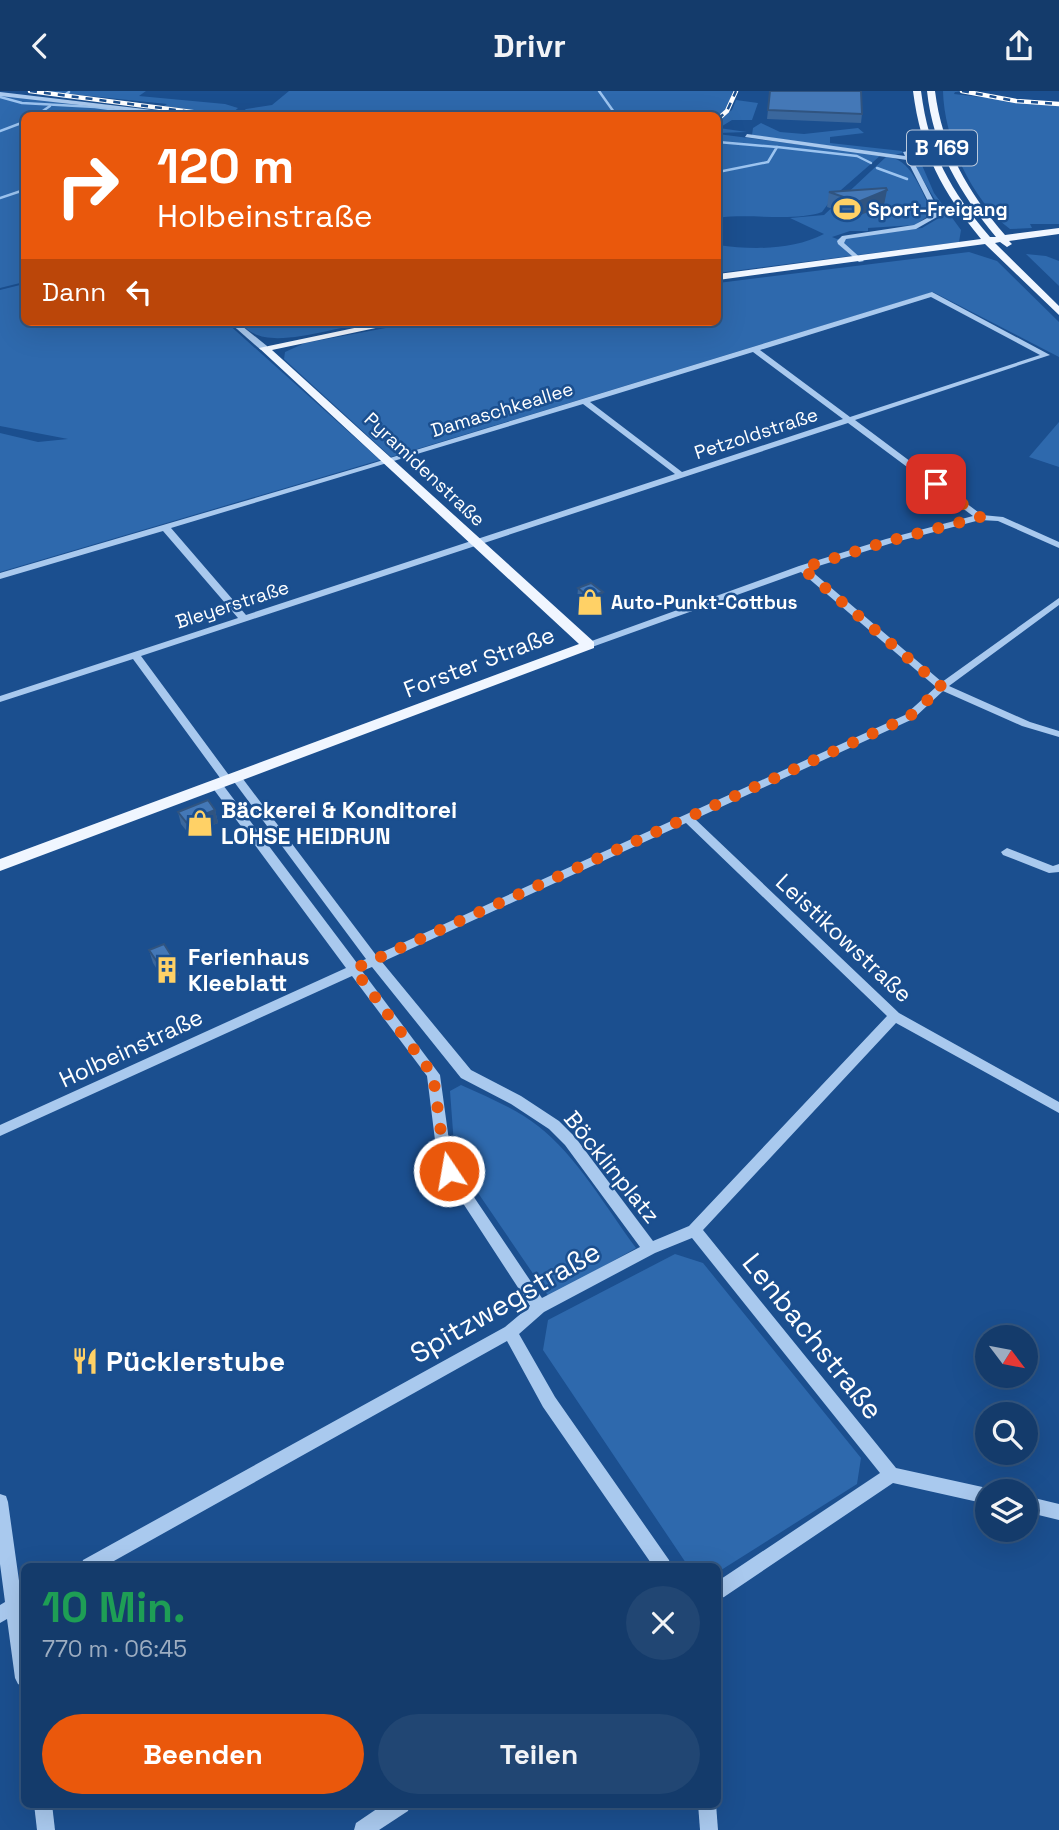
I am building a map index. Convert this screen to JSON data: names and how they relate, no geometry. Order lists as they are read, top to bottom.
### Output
{
  "streets": {
    "main road": ["B 169", "Pyramidenstraße", "Forster Straße"],
    "street": [
      "Damaschkeallee",
      "Petzoldstraße",
      "Bleyerstraße",
      "Leistikowstraße",
      "Holbeinstraße",
      "Böcklinplatz",
      "Spitzwegstraße",
      "Lenbachstraße"
    ]
  },
  "crossings": [
    ["Damaschkeallee", "Pyramidenstraße"],
    ["Petzoldstraße", "Pyramidenstraße"],
    ["Petzoldstraße", "Bleyerstraße"],
    ["Pyramidenstraße", "Bleyerstraße"],
    ["Pyramidenstraße", "Forster Straße"],
    ["Leistikowstraße", "Holbeinstraße"],
    ["Leistikowstraße", "Spitzwegstraße"],
    ["Böcklinplatz", "Spitzwegstraße"],
    ["Spitzwegstraße", "Lenbachstraße"]
  ],
  "places": {
    "sports": ["Sport-Freigang"],
    "shop": ["Auto-Punkt-Cottbus", "Bäckerei & Konditorei LOHSE HEIDRUN"],
    "building": ["Ferienhaus Kleeblatt"],
    "restaurant": ["Pücklerstube"]
  },
  "north": "bottom right",
  "page": {
    "header": "Drivr",
    "turn": ["120 m", "Holbeinstraße"],
    "then": "Dann",
    "heading": ["10 Min.", "770 m · 06:45"],
    "buttons": ["Beenden", "Teilen"]
  }
}
